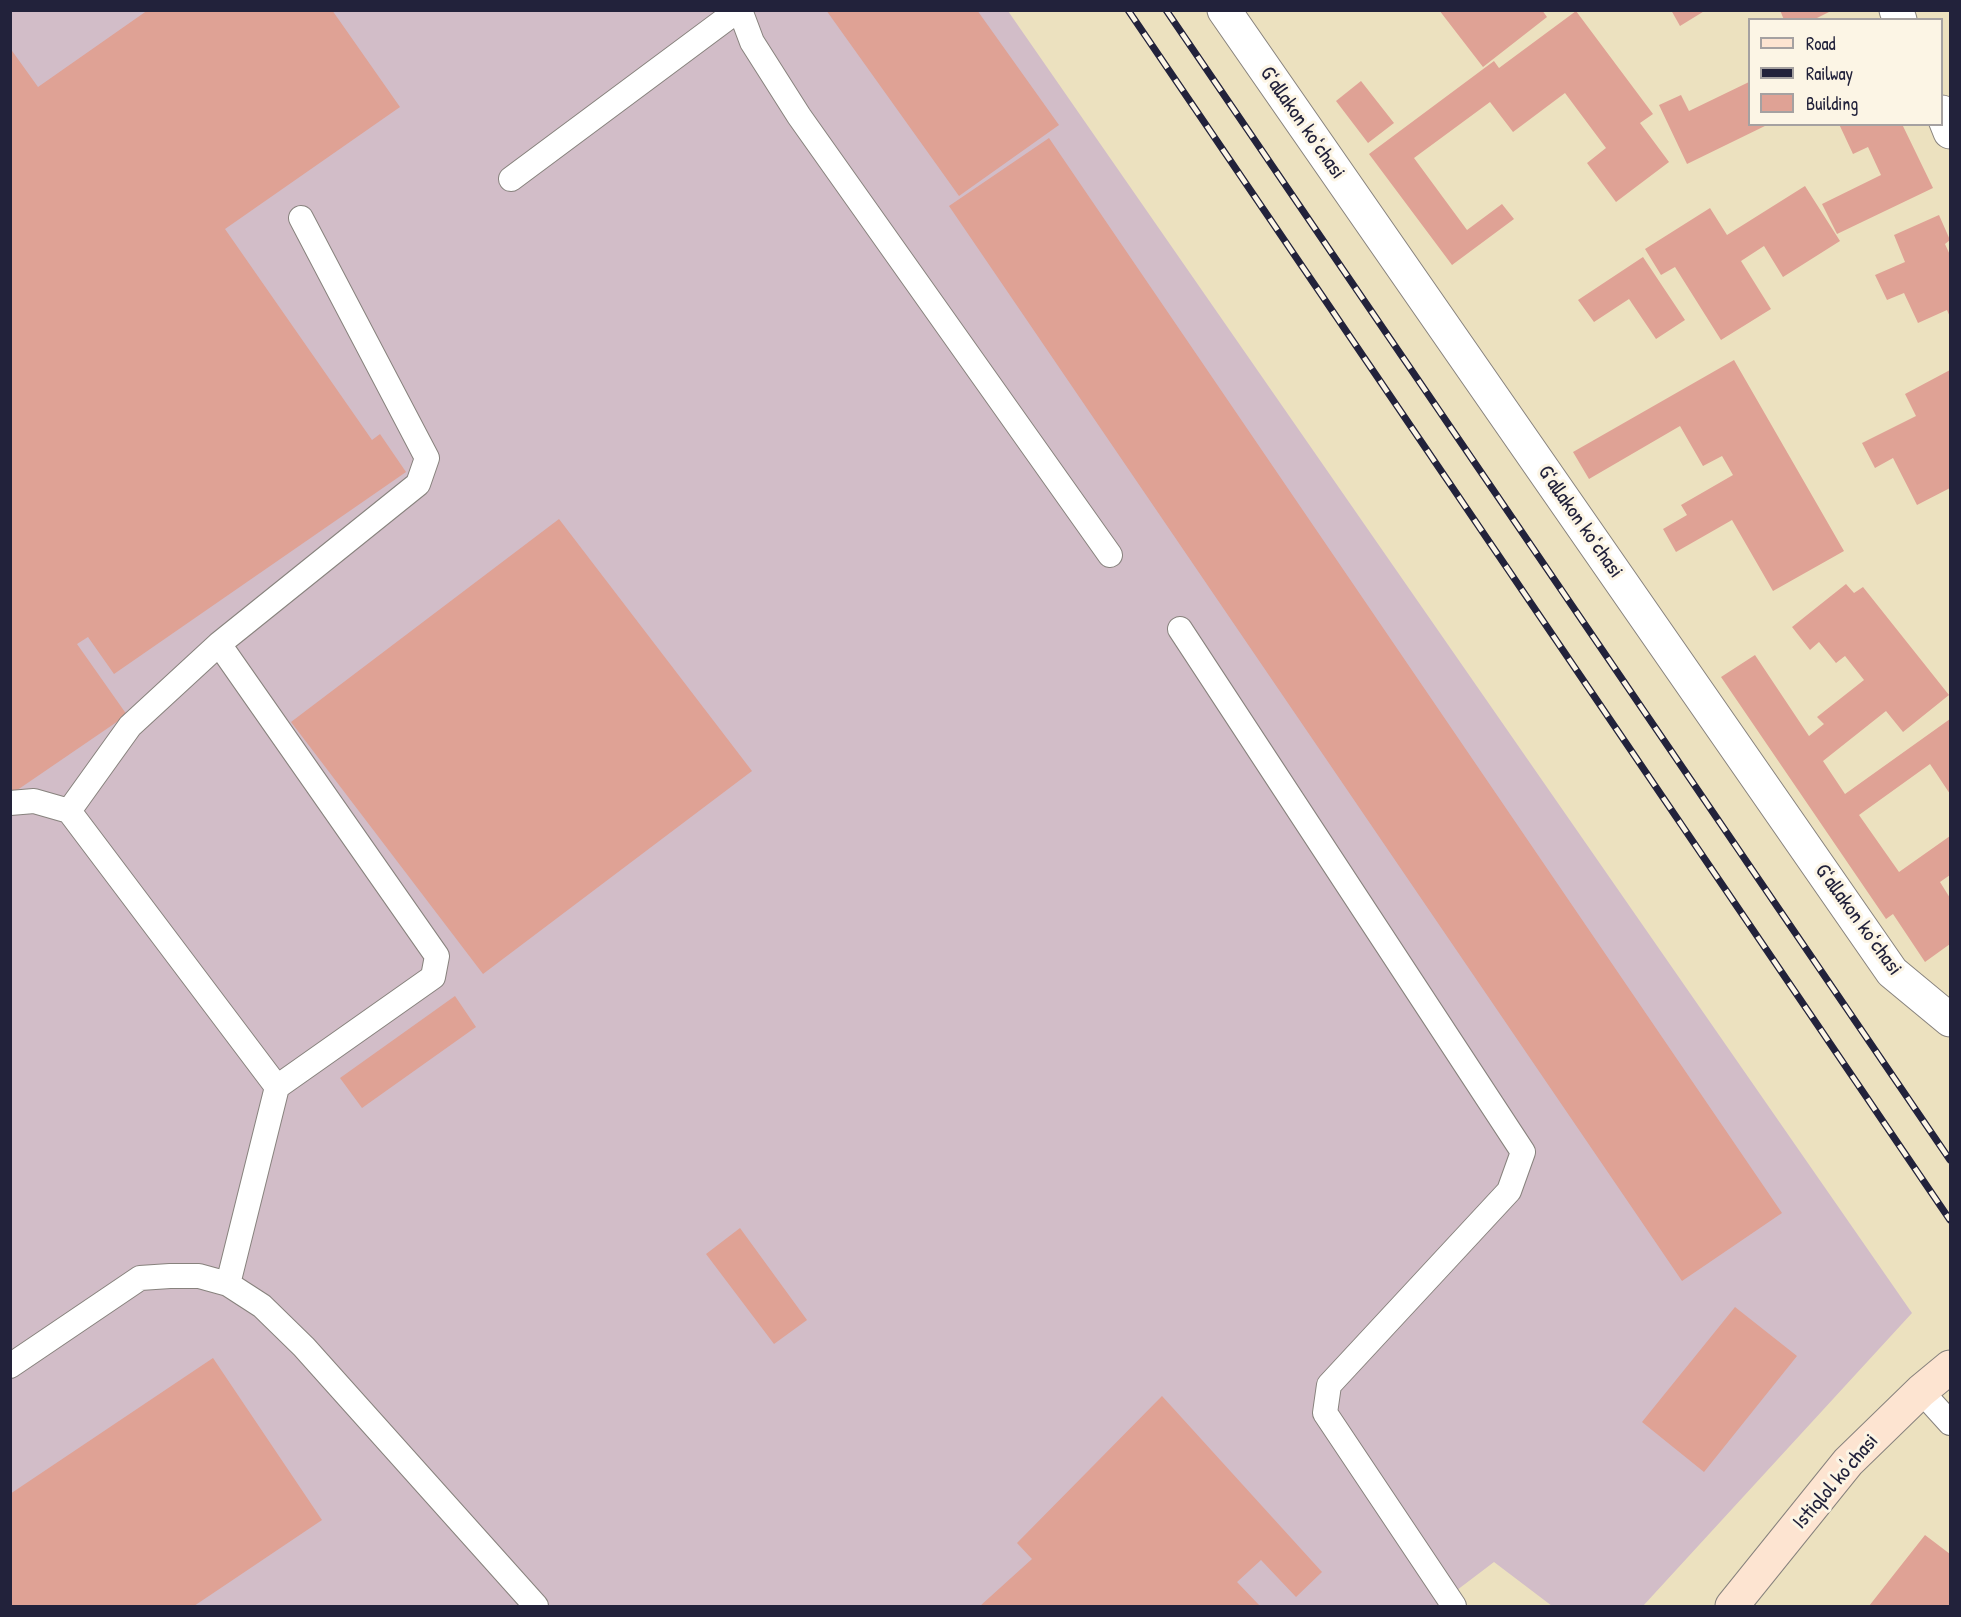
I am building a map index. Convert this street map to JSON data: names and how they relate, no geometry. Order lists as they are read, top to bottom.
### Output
{
  "streets": {
    "main road": ["Istiqlol ko'chasi"],
    "street": ["Gʻallakon koʻchasi"]
  },
  "legend": ["Road", "Railway", "Building"]
}
